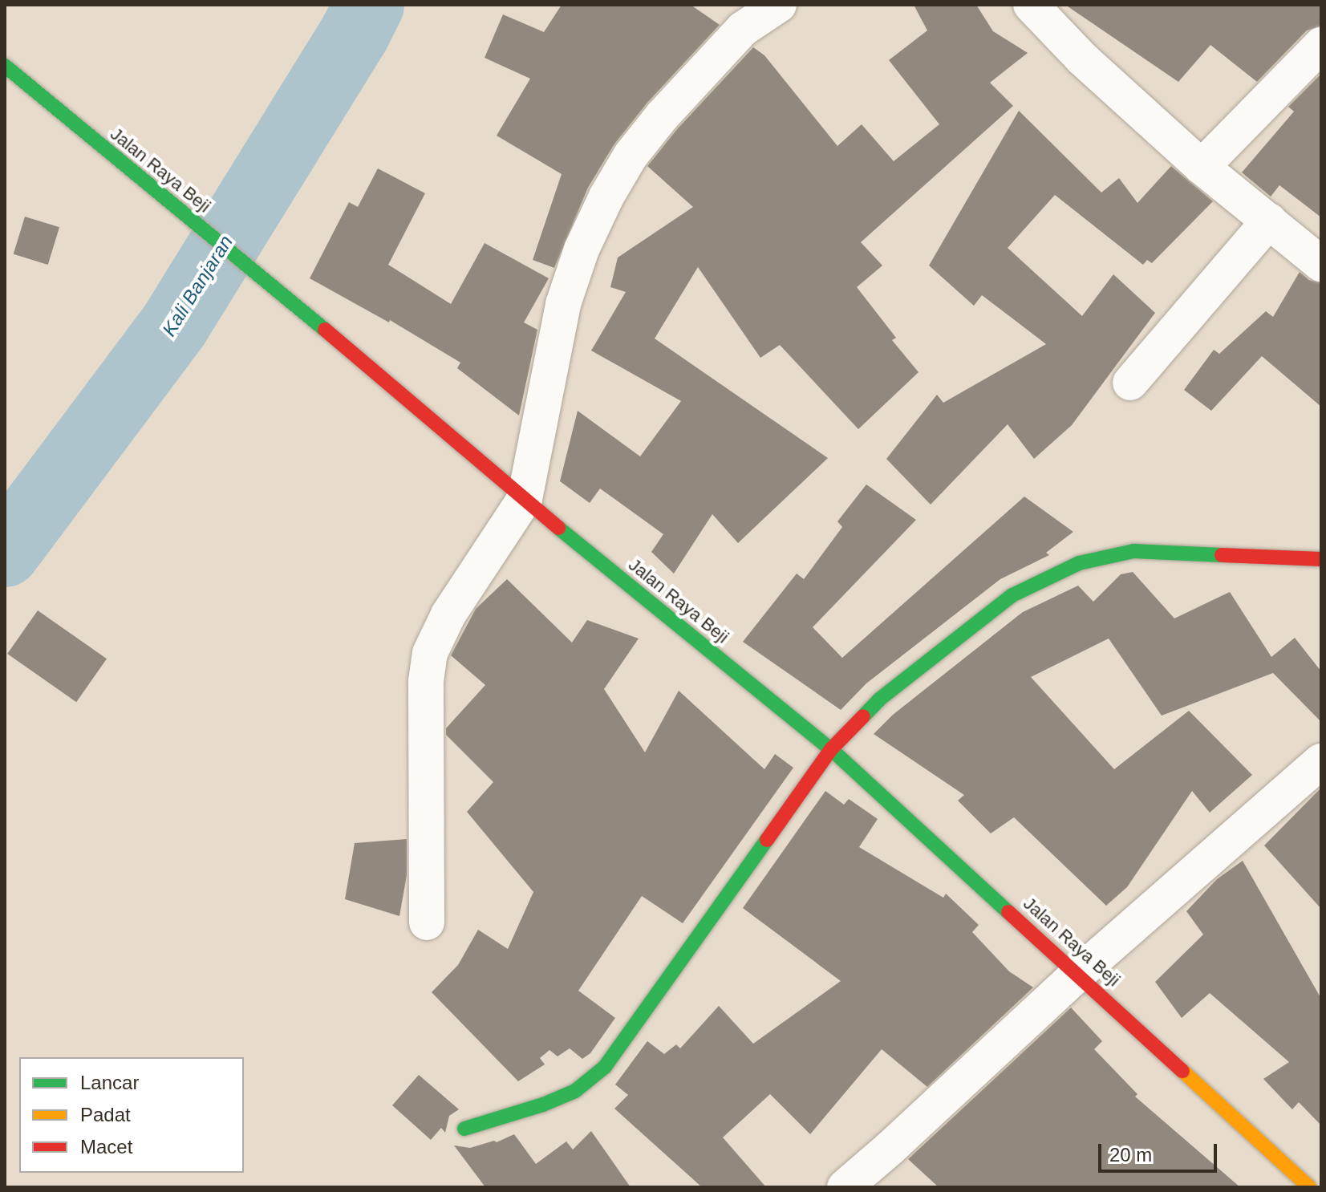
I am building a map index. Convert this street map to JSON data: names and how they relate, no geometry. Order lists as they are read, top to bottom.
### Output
{
  "streets": {
    "street": ["Jalan Raya Beji"]
  },
  "water": ["Kali Banjaran"],
  "legend": ["Lancar", "Padat", "Macet"],
  "scale_bar": "20 m"
}
